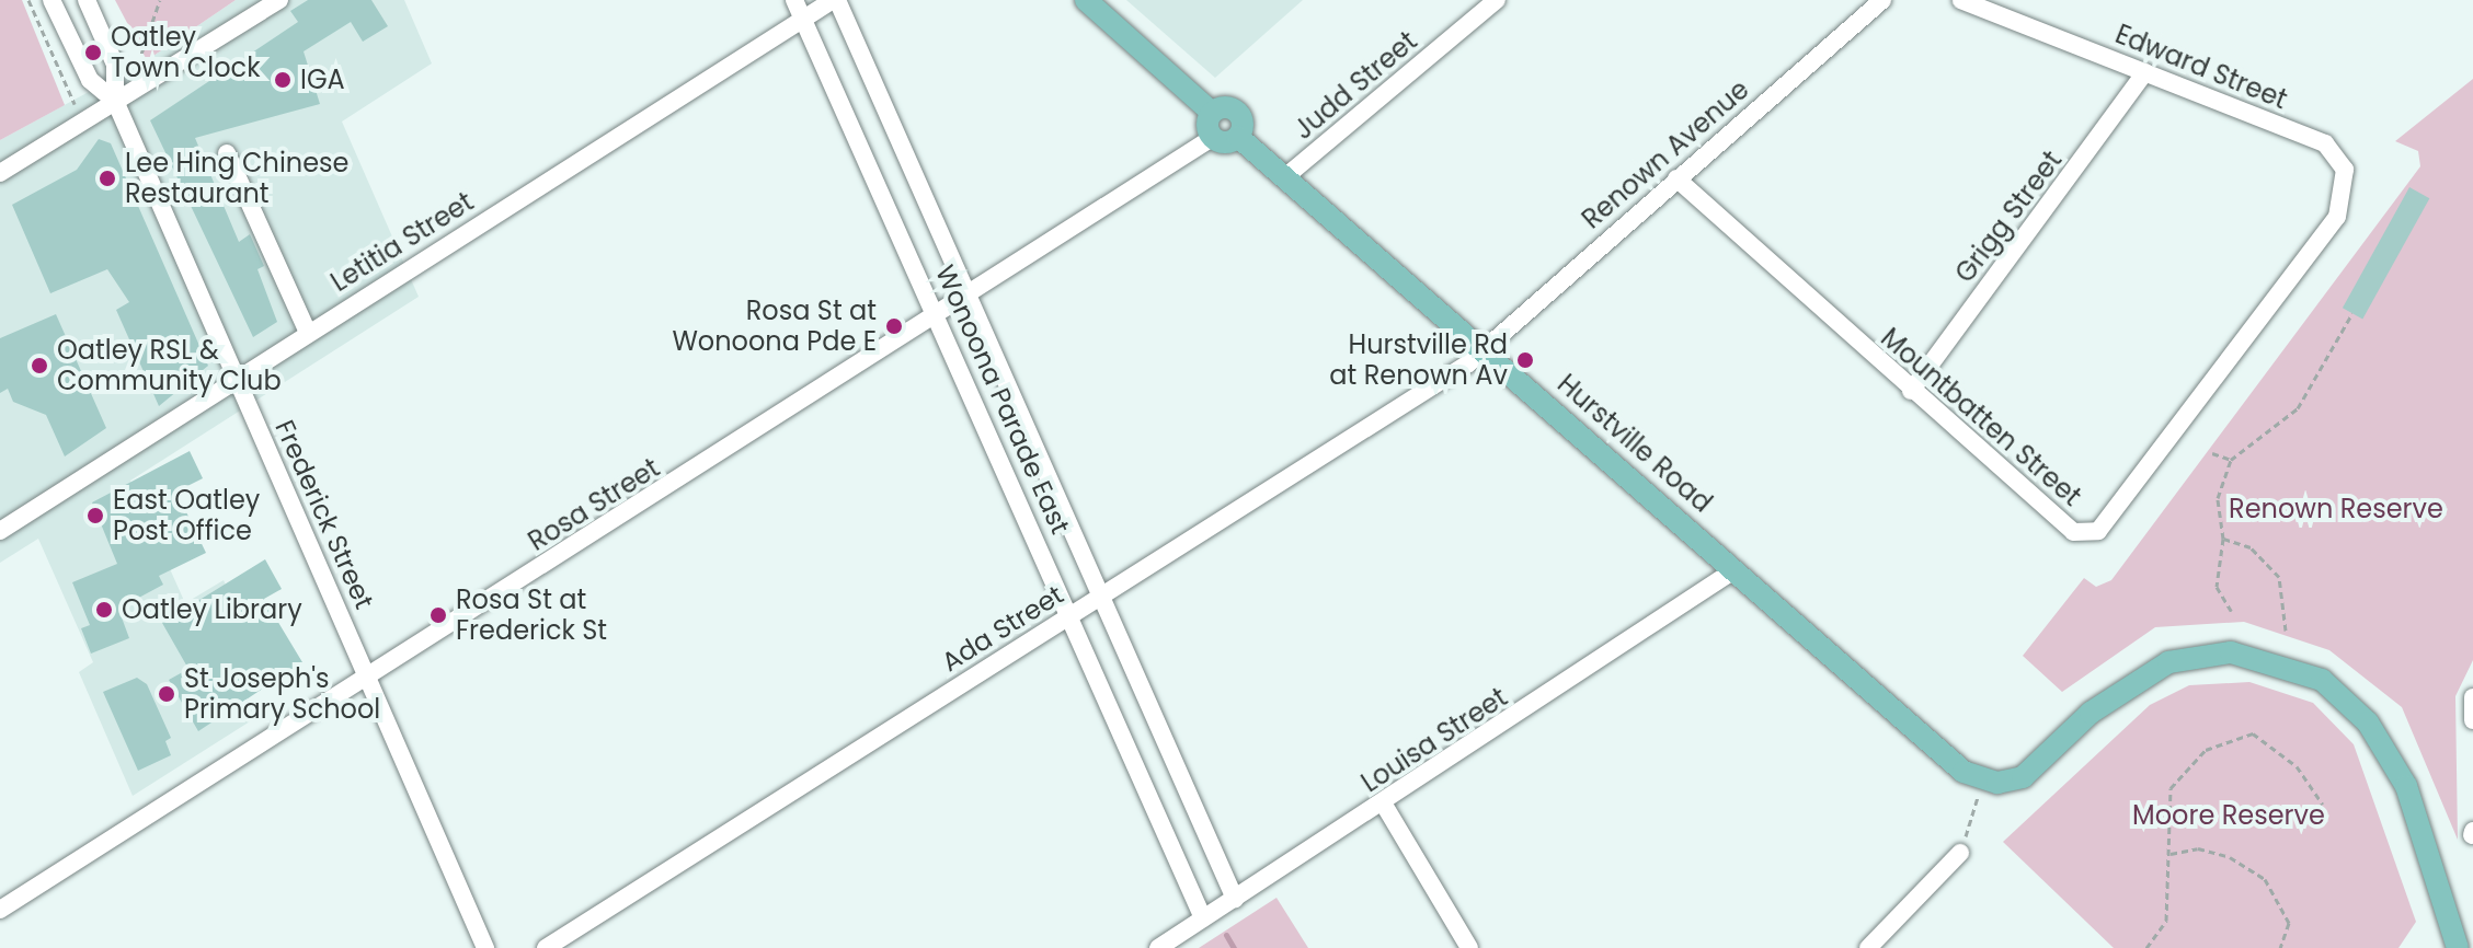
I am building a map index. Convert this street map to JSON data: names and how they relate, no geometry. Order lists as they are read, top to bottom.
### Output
{
  "streets": {
    "main road": ["Hurstville Road"],
    "street": [
      "Edward Street",
      "Judd Street",
      "Renown Avenue",
      "Grigg Street",
      "Letitia Street",
      "Wonoona Parade East",
      "Mountbatten Street",
      "Rosa Street",
      "Frederick Street",
      "Ada Street",
      "Louisa Street"
    ]
  },
  "crossings": [
    ["Edward Street", "Grigg Street"],
    ["Edward Street", "Mountbatten Street"],
    ["Judd Street", "Hurstville Road"],
    ["Renown Avenue", "Mountbatten Street"],
    ["Renown Avenue", "Hurstville Road"],
    ["Renown Avenue", "Ada Street"],
    ["Grigg Street", "Mountbatten Street"],
    ["Letitia Street", "Wonoona Parade East"],
    ["Letitia Street", "Frederick Street"],
    ["Wonoona Parade East", "Rosa Street"],
    ["Wonoona Parade East", "Ada Street"],
    ["Wonoona Parade East", "Louisa Street"],
    ["Hurstville Road", "Ada Street"],
    ["Hurstville Road", "Louisa Street"],
    ["Rosa Street", "Frederick Street"]
  ],
  "parks": ["Renown Reserve", "Moore Reserve"],
  "places": [
    "Oatley Town Clock",
    "IGA",
    "Lee Hing Chinese Restaurant",
    "Rosa St at Wonoona Pde E",
    "Hurstville Rd at Renown Av",
    "Oatley RSL & Community Club",
    "East Oatley Post Office",
    "Oatley Library",
    "Rosa St at Frederick St",
    "St Joseph's Primary School"
  ]
}
